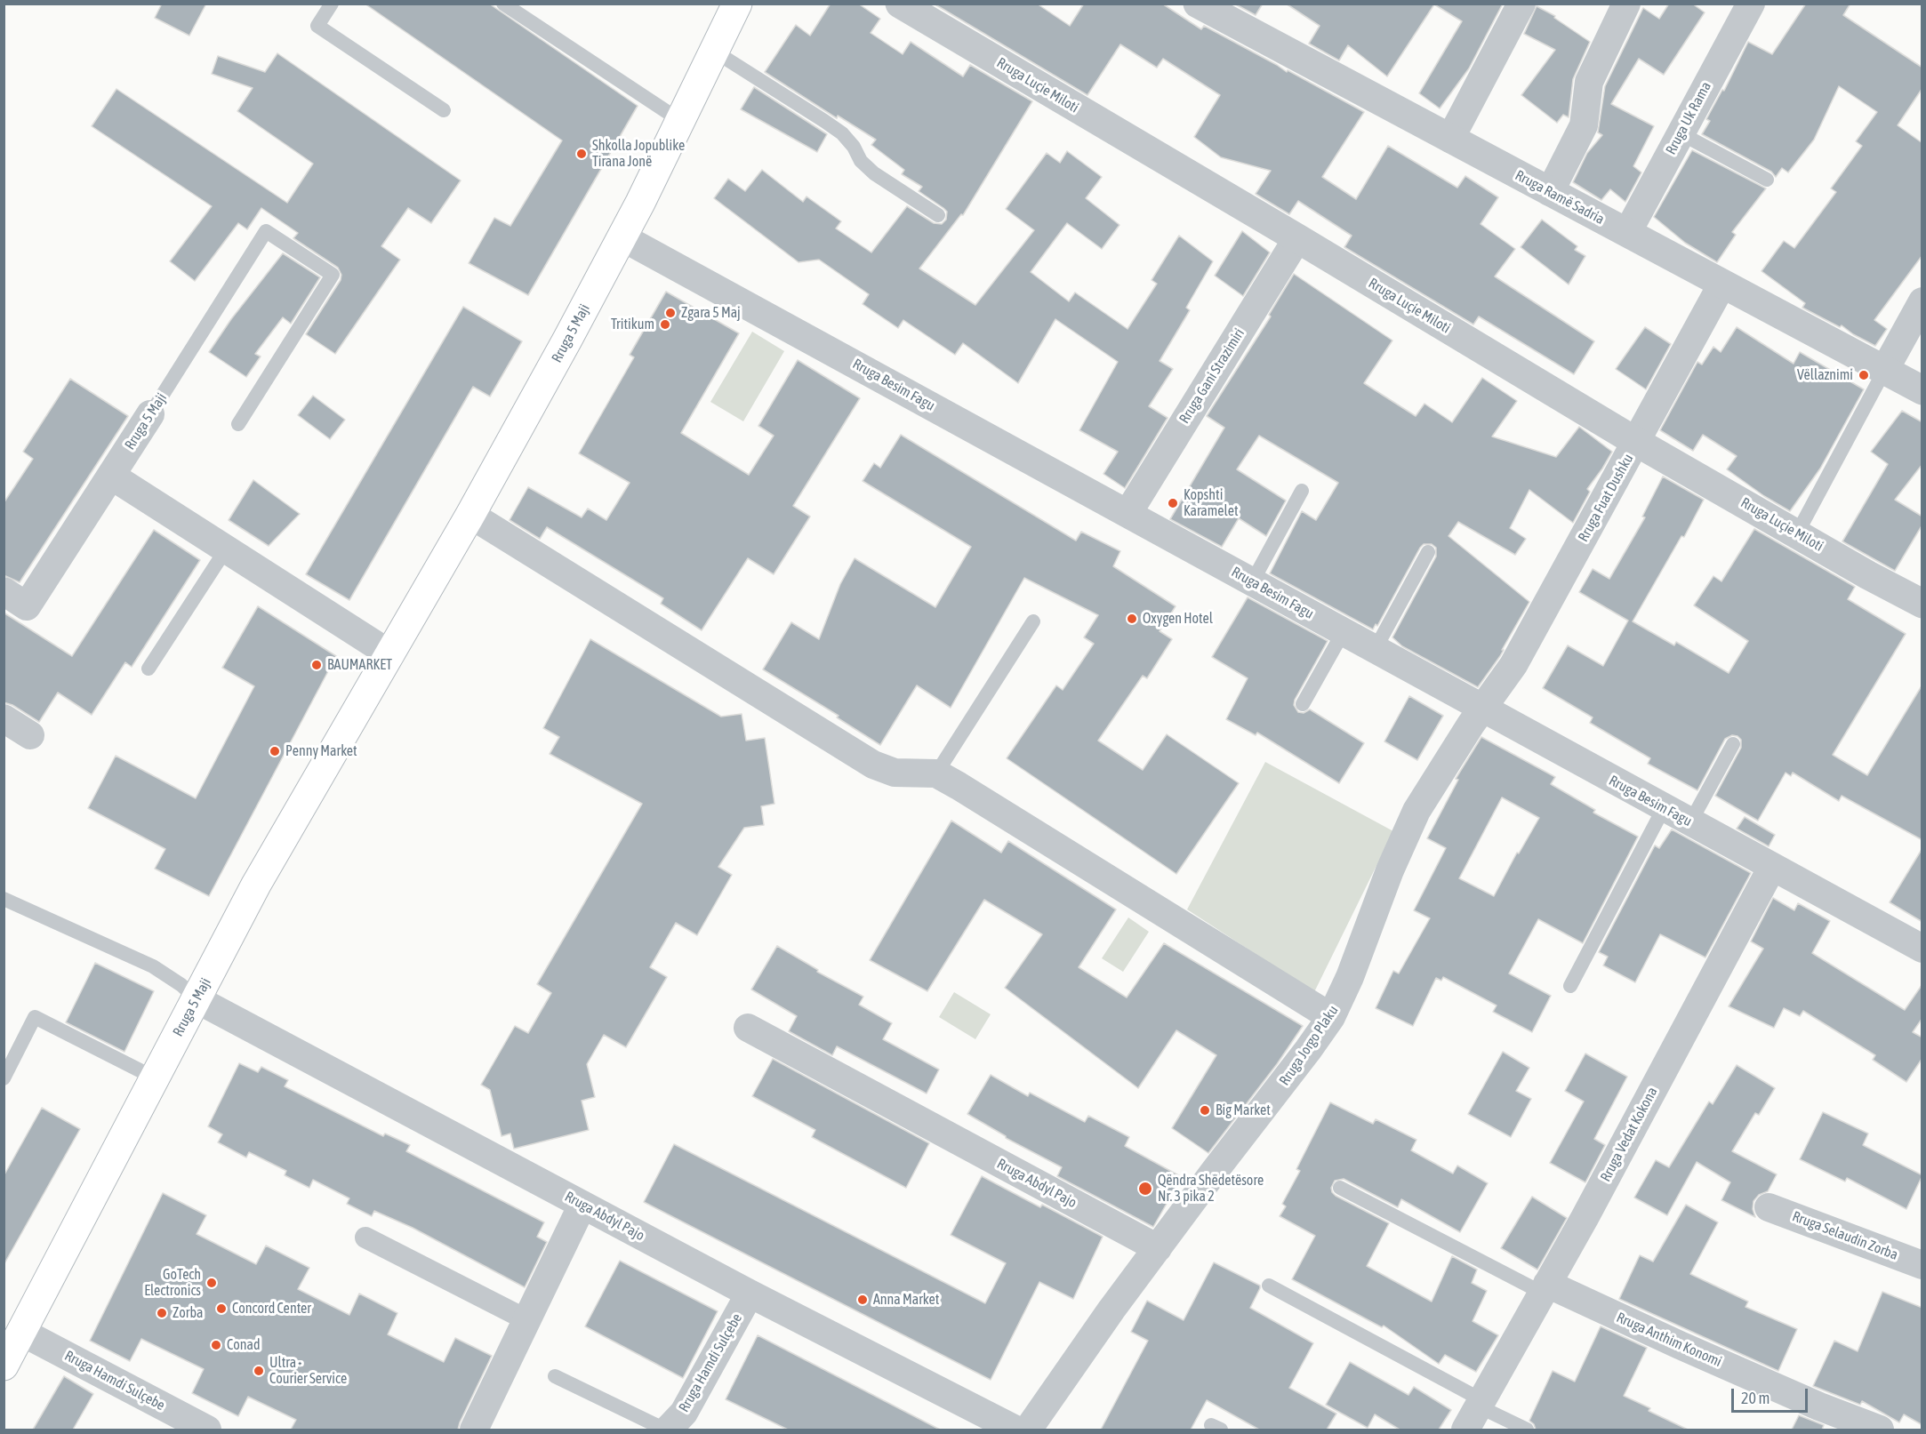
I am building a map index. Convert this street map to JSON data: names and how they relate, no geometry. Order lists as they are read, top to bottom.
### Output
{
  "streets": {
    "main road": ["Rruga 5 Maji"],
    "street": [
      "Rruga Luçie Miloti",
      "Rruga Uk Rama",
      "Rruga Ramë Sadria",
      "Rruga Gani Strazimiri",
      "Rruga Besim Fagu",
      "Rruga Fuat Dushku",
      "Rruga Jorgo Plaku",
      "Rruga Vedat Kokona",
      "Rruga Abdyl Pajo",
      "Rruga Selaudin Zorba",
      "Rruga Anthim Konomi",
      "Rruga Hamdi Sulçebe"
    ]
  },
  "crossings": [
    ["Rruga Luçie Miloti", "Rruga Gani Strazimiri"],
    ["Rruga Luçie Miloti", "Rruga Fuat Dushku"],
    ["Rruga Uk Rama", "Rruga Ramë Sadria"],
    ["Rruga Ramë Sadria", "Rruga Fuat Dushku"],
    ["Rruga 5 Maji", "Rruga Besim Fagu"],
    ["Rruga 5 Maji", "Rruga Abdyl Pajo"],
    ["Rruga 5 Maji", "Rruga Hamdi Sulçebe"],
    ["Rruga Gani Strazimiri", "Rruga Besim Fagu"],
    ["Rruga Besim Fagu", "Rruga Fuat Dushku"],
    ["Rruga Besim Fagu", "Rruga Jorgo Plaku"],
    ["Rruga Besim Fagu", "Rruga Vedat Kokona"],
    ["Rruga Fuat Dushku", "Rruga Jorgo Plaku"],
    ["Rruga Jorgo Plaku", "Rruga Abdyl Pajo"],
    ["Rruga Vedat Kokona", "Rruga Anthim Konomi"],
    ["Rruga Abdyl Pajo", "Rruga Hamdi Sulçebe"]
  ],
  "places": [
    "Shkolla Jopublike Tirana Jonë",
    "Zgara 5 Maj",
    "Tritikum",
    "Vëllaznimi",
    "Kopshti Karamelet",
    "Oxygen Hotel",
    "BAUMARKET",
    "Penny Market",
    "Big Market",
    "Qëndra Shëdetësore Nr. 3 pika 2",
    "GoTech Electronics",
    "Anna Market",
    "Concord Center",
    "Zorba",
    "Conad",
    "Ultra - Courier Service"
  ],
  "scale_bar": "20 m"
}
